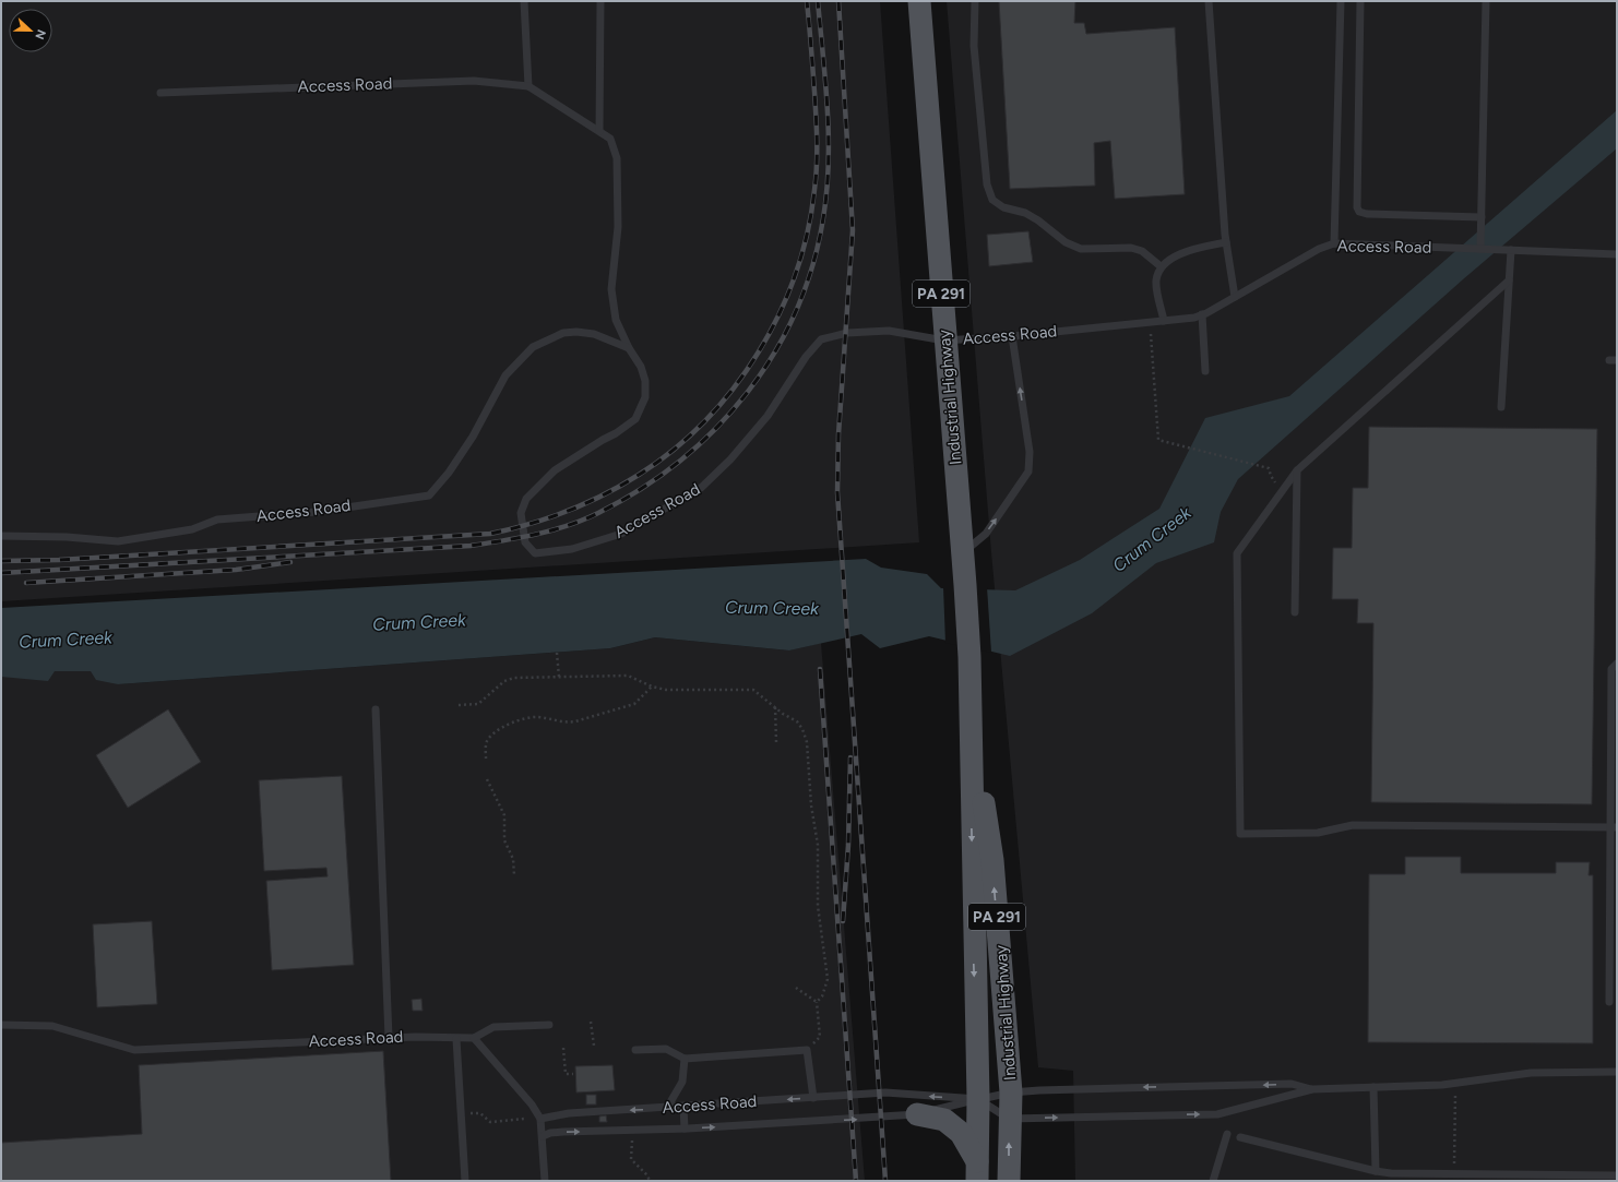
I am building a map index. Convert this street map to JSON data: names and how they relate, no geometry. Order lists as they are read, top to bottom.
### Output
{
  "streets": {
    "main road": ["PA 291", "Industrial Highway"],
    "lane": ["Access Road"]
  },
  "crossings": [
    ["Access Road", "Industrial Highway"]
  ],
  "water": ["Crum Creek"],
  "north": "right"
}
